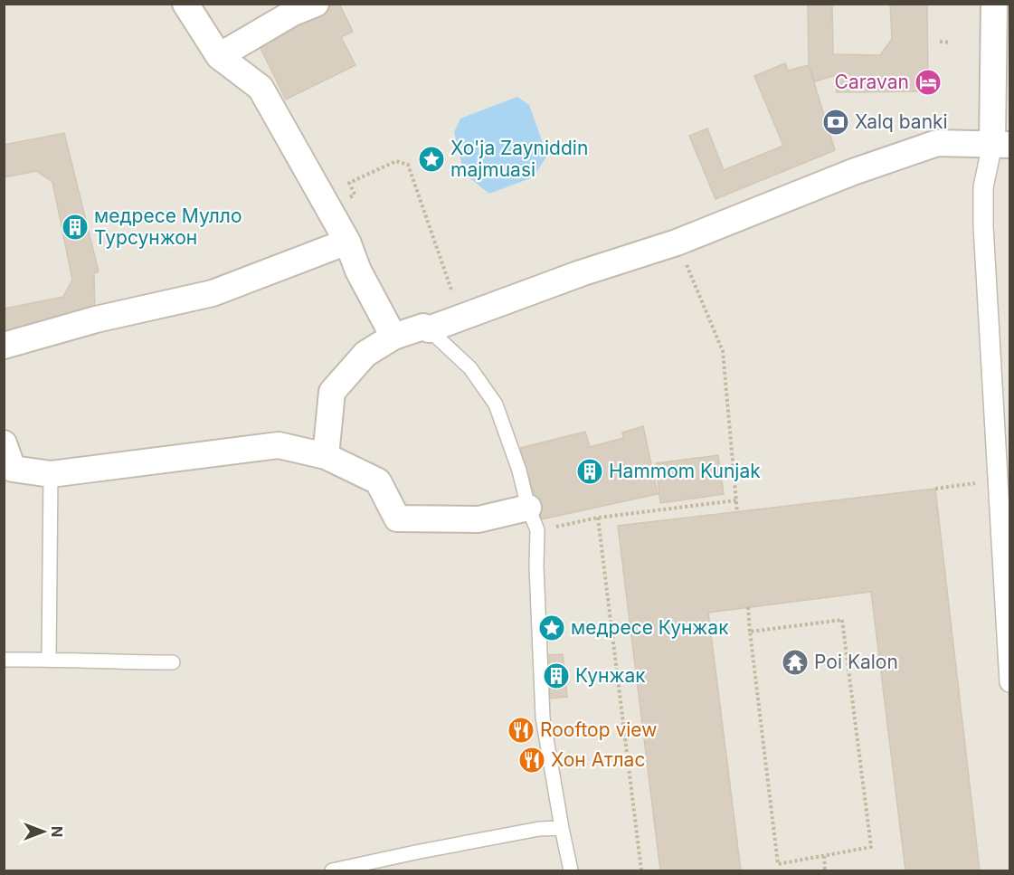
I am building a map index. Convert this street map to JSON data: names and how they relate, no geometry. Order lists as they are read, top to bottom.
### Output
{
  "places": {
    "hotel": ["Caravan"],
    "bank": ["Xalq banki"],
    "place": ["Xo'ja Zayniddin majmuasi", "медресе Кунжак"],
    "building": ["медресе Мулло Турсунжон", "Hammom Kunjak", "Кунжак"],
    "temple": ["Poi Kalon"],
    "restaurant": ["Rooftop view", "Хон Атлас"]
  },
  "north": "right"
}
